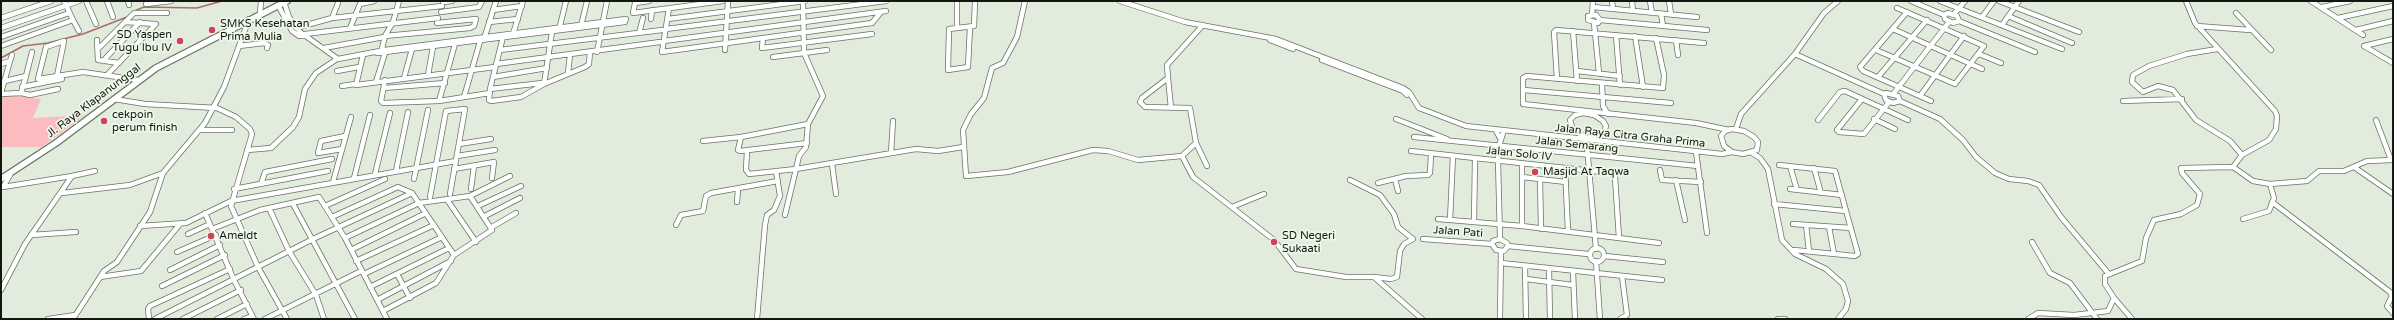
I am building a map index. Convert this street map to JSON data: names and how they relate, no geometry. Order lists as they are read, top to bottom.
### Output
{
  "streets": {
    "street": [
      "Jl. Raya Klapanunggal",
      "Jalan Raya Citra Graha Prima",
      "Jalan Semarang",
      "Jalan Solo IV",
      "Jalan Pati"
    ]
  },
  "places": [
    "SMKS Kesehatan Prima Mulia",
    "SD Yaspen Tugu Ibu IV",
    "cekpoin perum finish",
    "Masjid At Taqwa",
    "Ameldt",
    "SD Negeri Sukaati"
  ]
}
